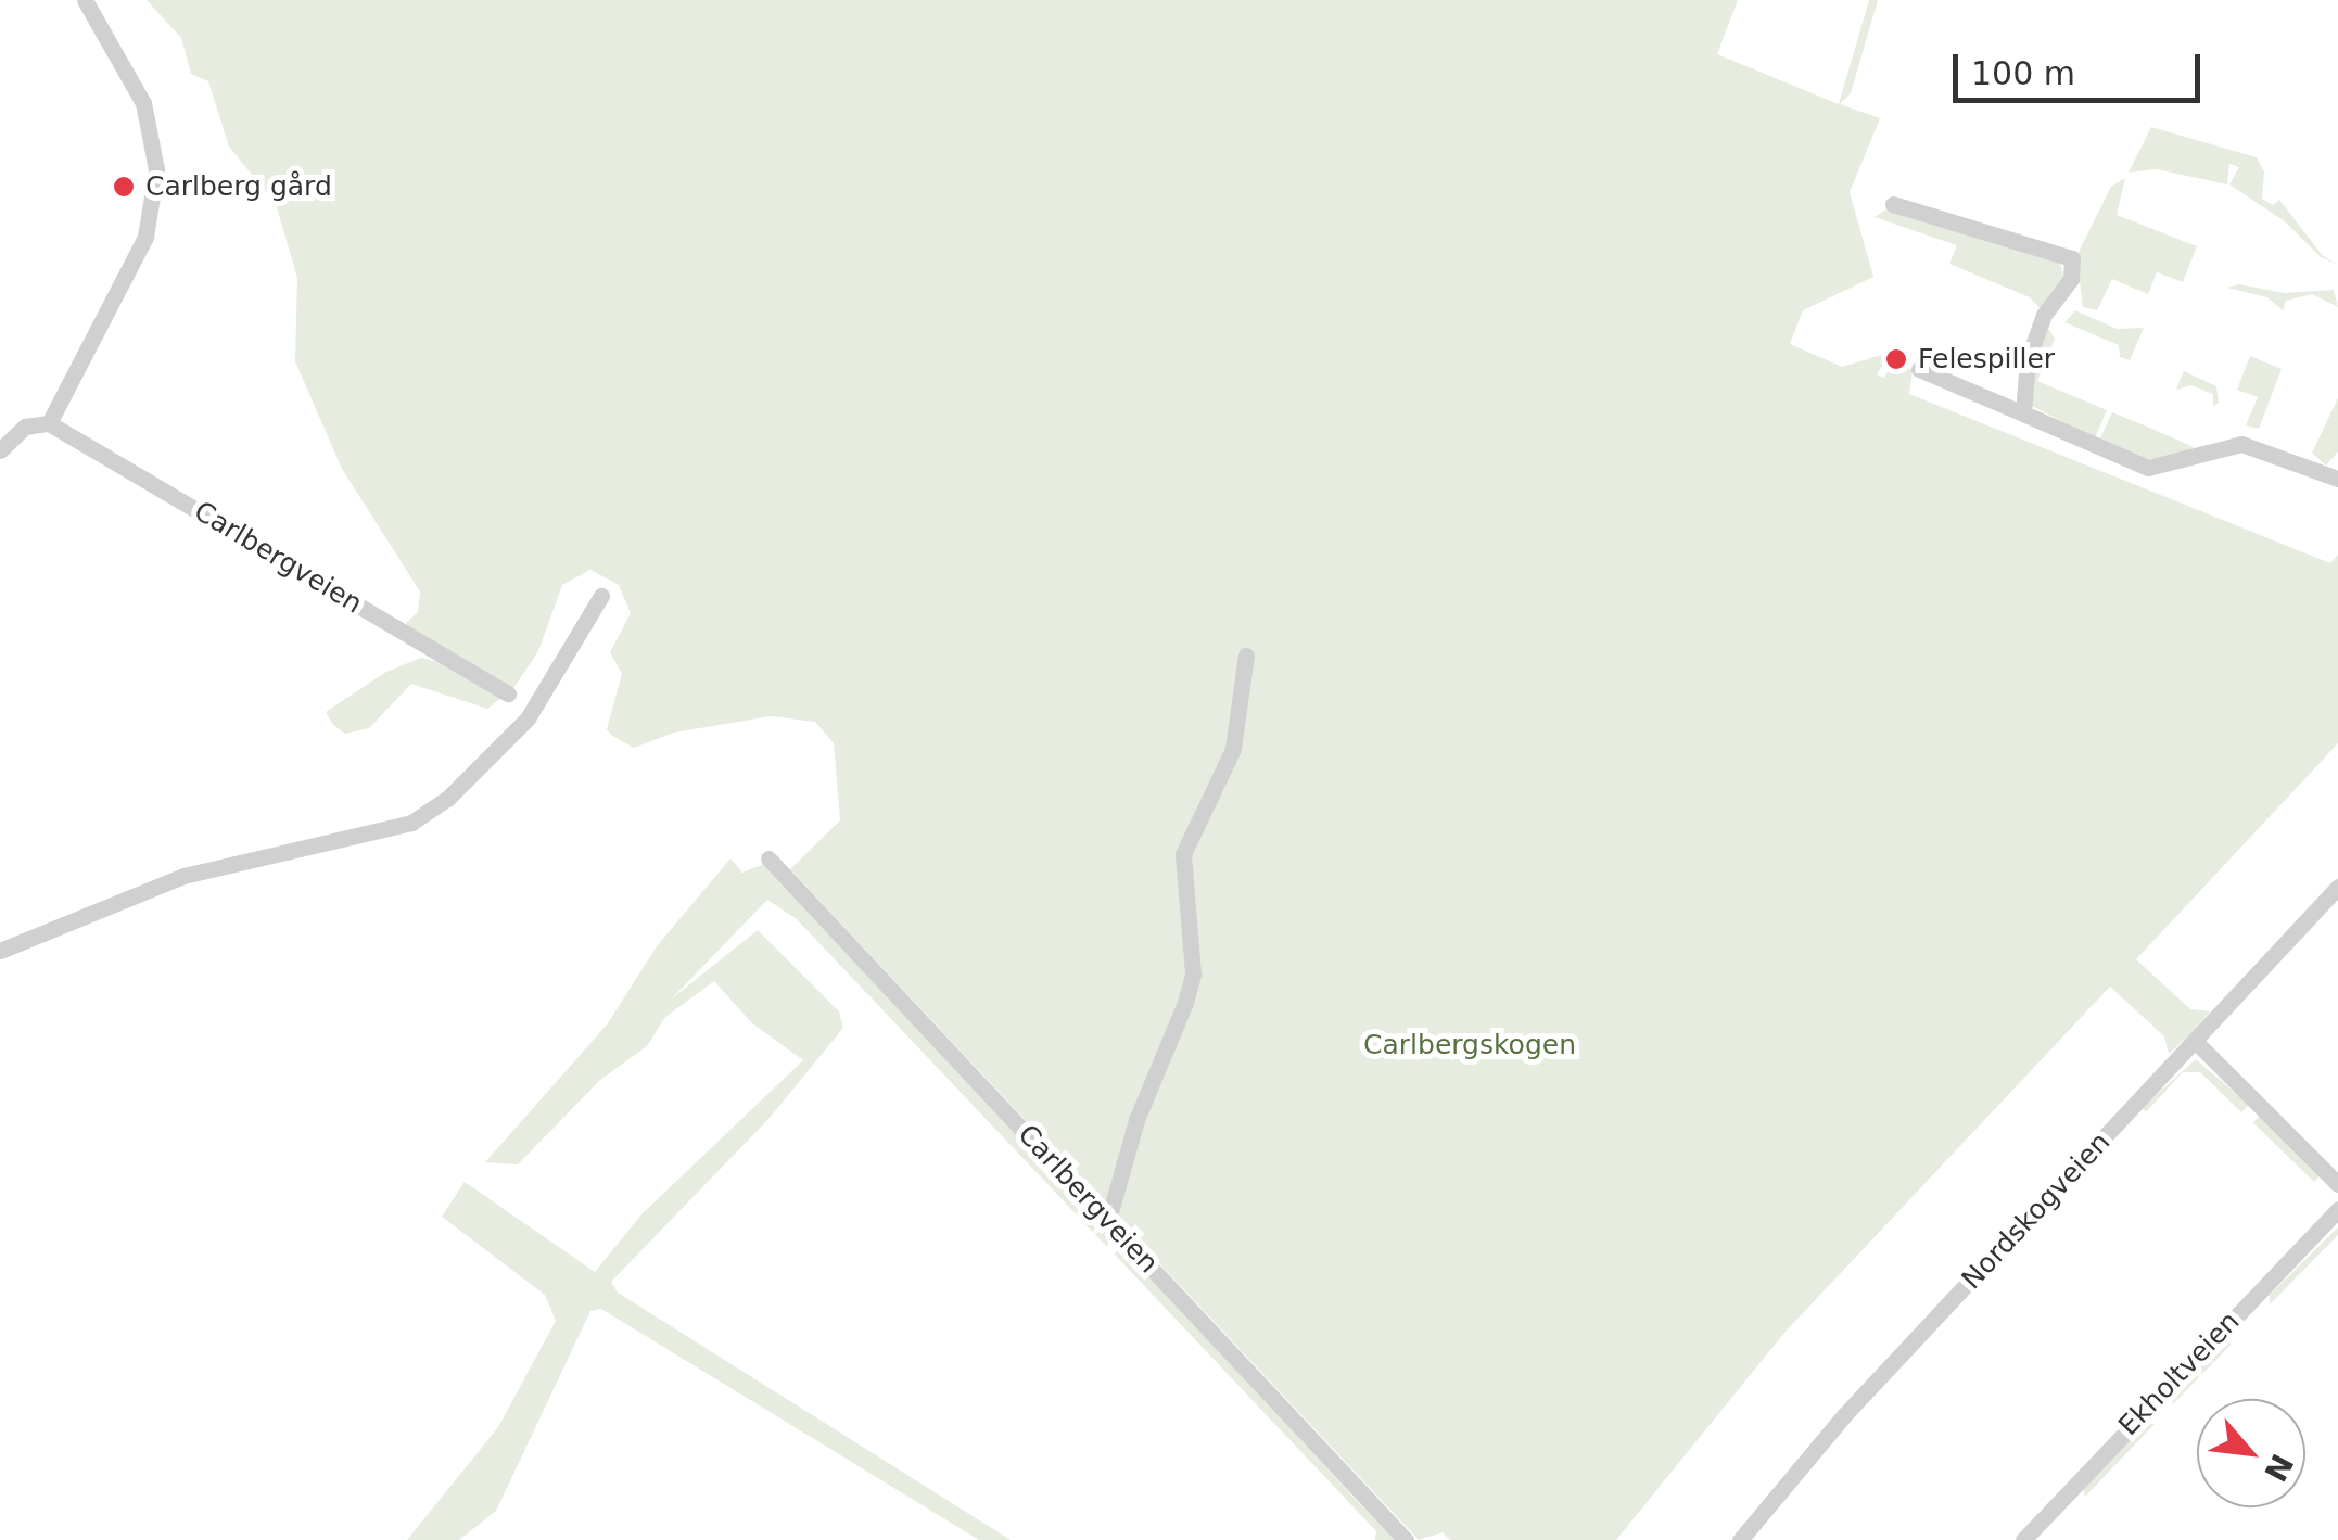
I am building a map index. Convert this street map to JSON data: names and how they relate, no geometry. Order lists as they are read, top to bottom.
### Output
{
  "streets": {
    "street": ["Carlbergveien", "Nordskogveien", "Ekholtveien"]
  },
  "parks": ["Carlbergskogen"],
  "places": ["Carlberg gård", "Felespiller"],
  "scale_bar": "100 m",
  "north": "bottom right"
}
